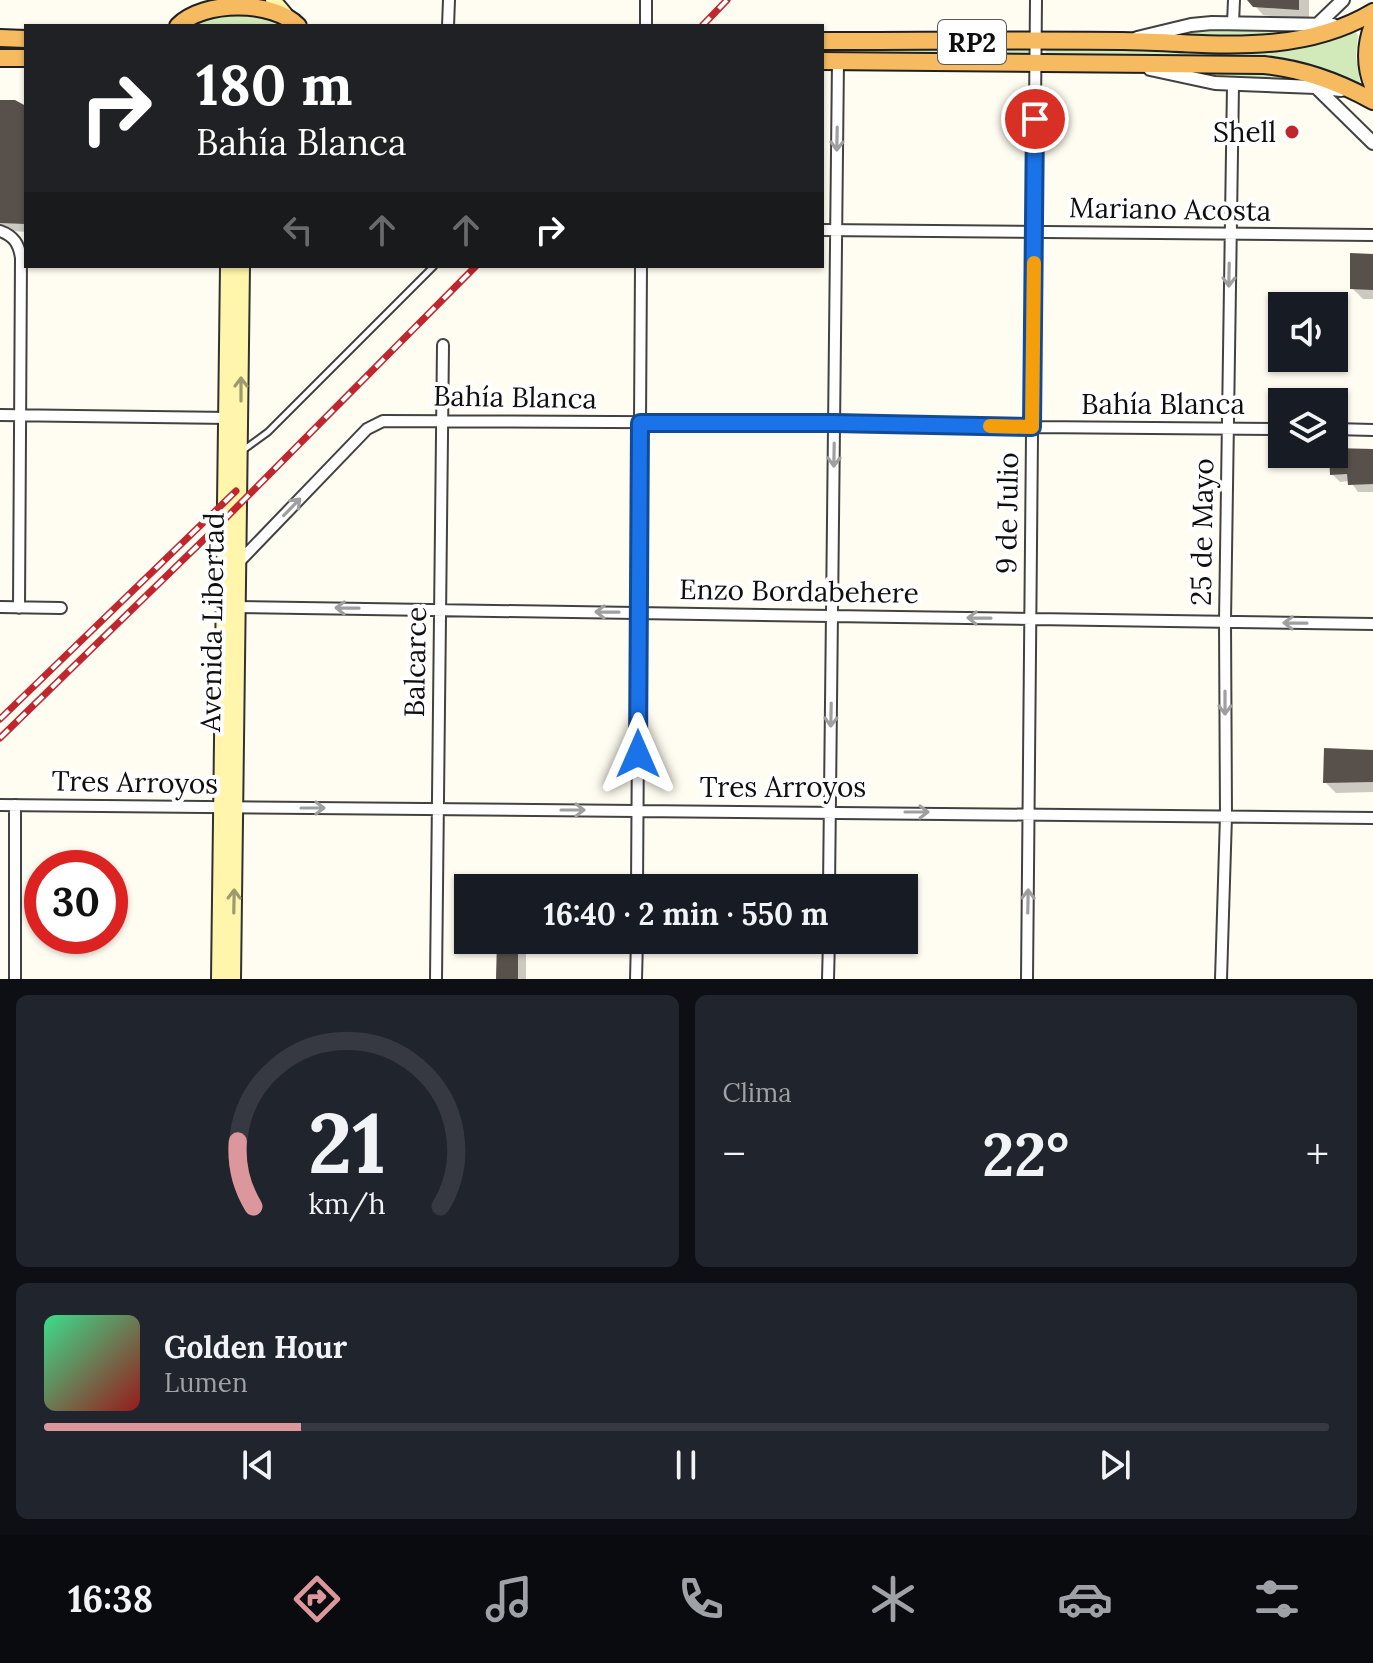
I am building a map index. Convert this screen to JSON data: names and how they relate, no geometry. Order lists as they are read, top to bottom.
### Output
{
  "streets": {
    "highway": ["RP2"],
    "main road": ["Avenida Libertad"],
    "street": [
      "Mariano Acosta",
      "Bahía Blanca",
      "9 de Julio",
      "25 de Mayo",
      "Enzo Bordabehere",
      "Balcarce",
      "Tres Arroyos"
    ]
  },
  "crossings": [
    ["RP2", "9 de Julio"],
    ["Mariano Acosta", "9 de Julio"],
    ["Mariano Acosta", "25 de Mayo"],
    ["Bahía Blanca", "9 de Julio"],
    ["Bahía Blanca", "25 de Mayo"],
    ["Bahía Blanca", "Avenida Libertad"],
    ["Bahía Blanca", "Balcarce"],
    ["9 de Julio", "Enzo Bordabehere"],
    ["9 de Julio", "Tres Arroyos"],
    ["25 de Mayo", "Enzo Bordabehere"],
    ["25 de Mayo", "Tres Arroyos"],
    ["Enzo Bordabehere", "Avenida Libertad"],
    ["Enzo Bordabehere", "Balcarce"],
    ["Avenida Libertad", "Tres Arroyos"],
    ["Balcarce", "Tres Arroyos"]
  ],
  "one_way": ["25 de Mayo", "Enzo Bordabehere", "Tres Arroyos"],
  "places": ["Shell"],
  "page": {
    "turn": ["180 m", "Bahía Blanca"],
    "limit": "30",
    "trip": "16:40 · 2 min · 550 m",
    "tile": "Clima",
    "heat": ["−", "22°", "+"],
    "song": ["Golden Hour", "Lumen"],
    "tabs": "16:38",
    "gauge": ["21", "km/h"]
  }
}
